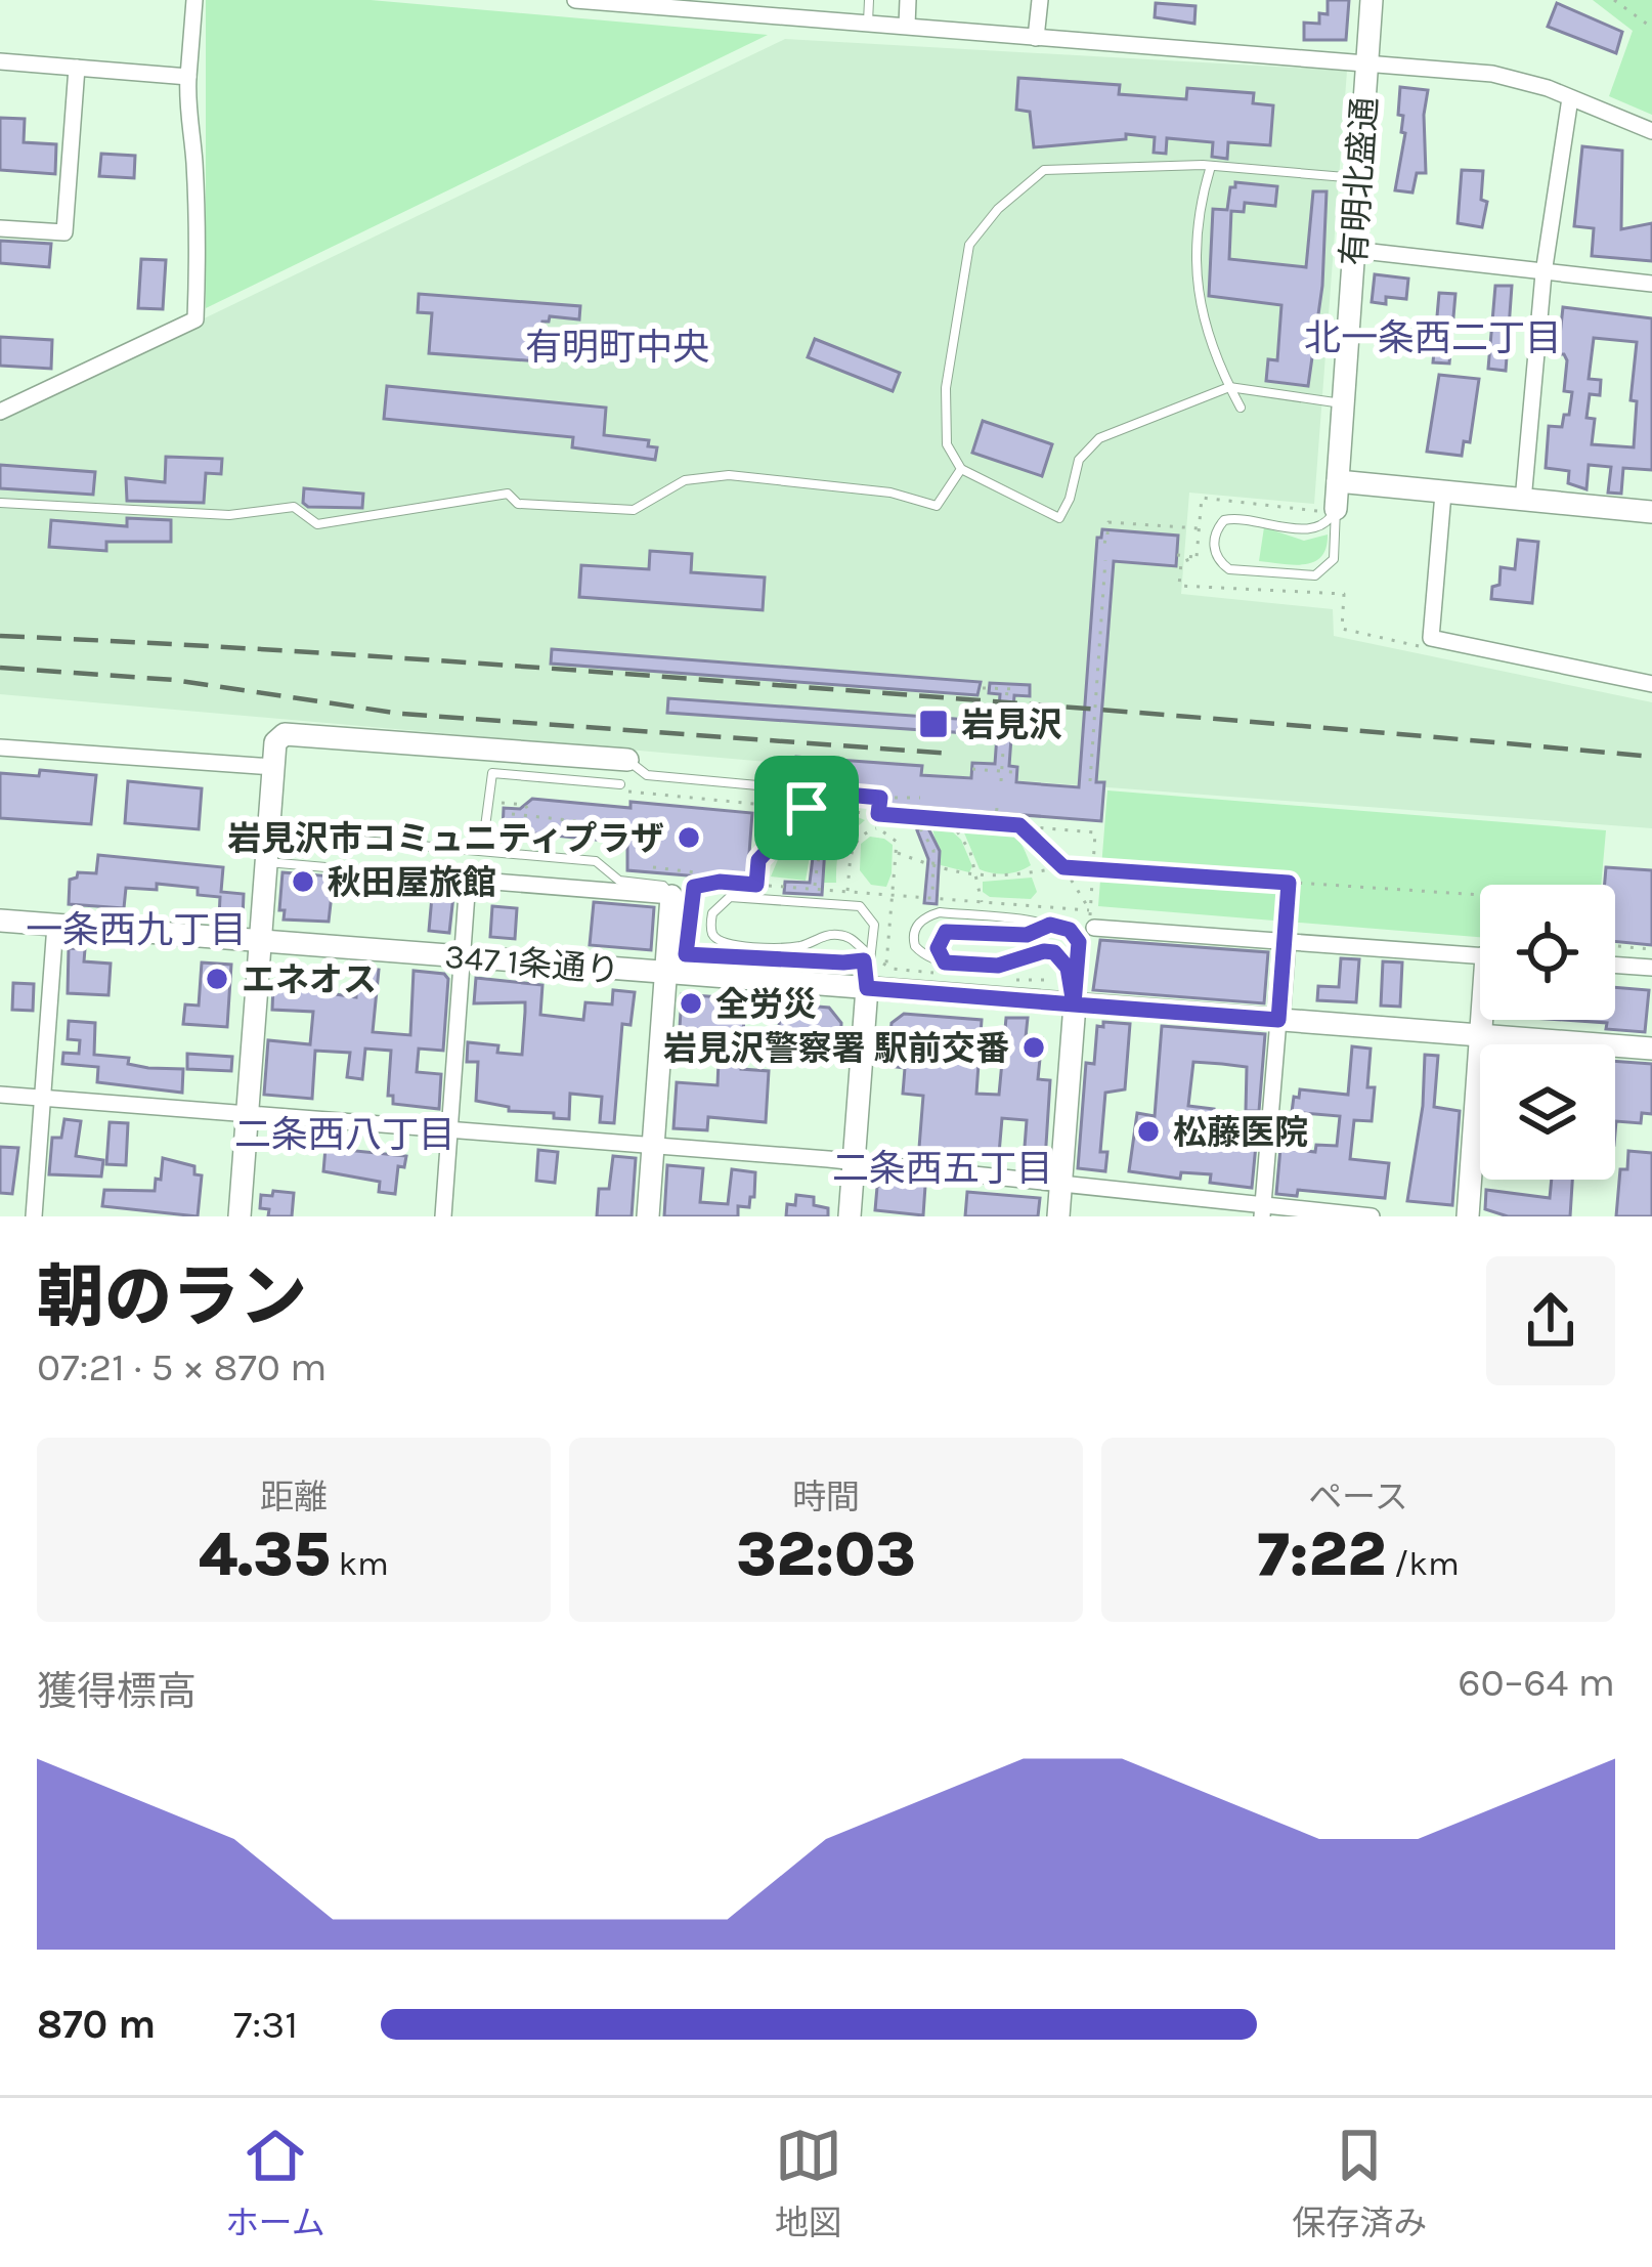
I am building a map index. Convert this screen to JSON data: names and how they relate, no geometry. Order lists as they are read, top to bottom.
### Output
{
  "streets": {
    "street": ["有明北盛通", "347 1条通り"]
  },
  "districts": [
    "北一条西二丁目",
    "有明町中央",
    "一条西九丁目",
    "二条西八丁目",
    "二条西五丁目"
  ],
  "places": {
    "transit": ["岩見沢"],
    "other": [
      "岩見沢市コミュニティプラザ",
      "秋田屋旅館",
      "エネオス",
      "全労災",
      "岩見沢警察署 駅前交番",
      "松藤医院"
    ]
  },
  "page": {
    "heading": ["朝のラン", "07:21 · 5 × 870 m"],
    "stats": [
      ["距離", "4.35 km"],
      ["時間", "32:03"],
      ["ペース", "7:22 /km"]
    ],
    "chart": ["獲得標高", "60–64 m"],
    "list": [
      {
        "name": "870 m",
        "note": "7:31"
      }
    ],
    "tabs": ["ホーム", "地図", "保存済み"]
  }
}
